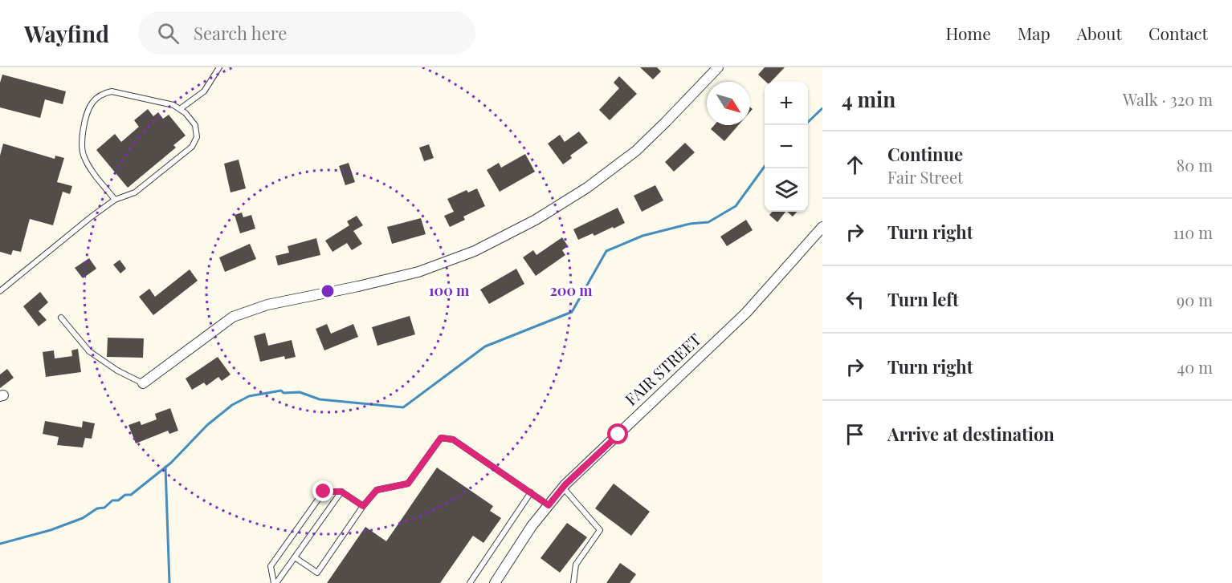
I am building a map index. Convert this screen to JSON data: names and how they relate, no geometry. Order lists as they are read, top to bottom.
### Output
{
  "streets": {
    "street": ["FAIR STREET"]
  },
  "north": "bottom right",
  "page": {
    "header": "Wayfind",
    "search": "Search here",
    "nav": [
      "Home",
      "Map",
      "About",
      "Contact"
    ],
    "heading": ["4 min", "Walk · 320 m"],
    "map_buttons": ["+", "−"],
    "list": [
      ["Continue", "Fair Street", "80 m"],
      ["Turn right", "110 m"],
      ["Turn left", "90 m"],
      ["Turn right", "40 m"],
      "Arrive at destination"
    ]
  },
  "rings": ["100 m", "200 m"]
}
